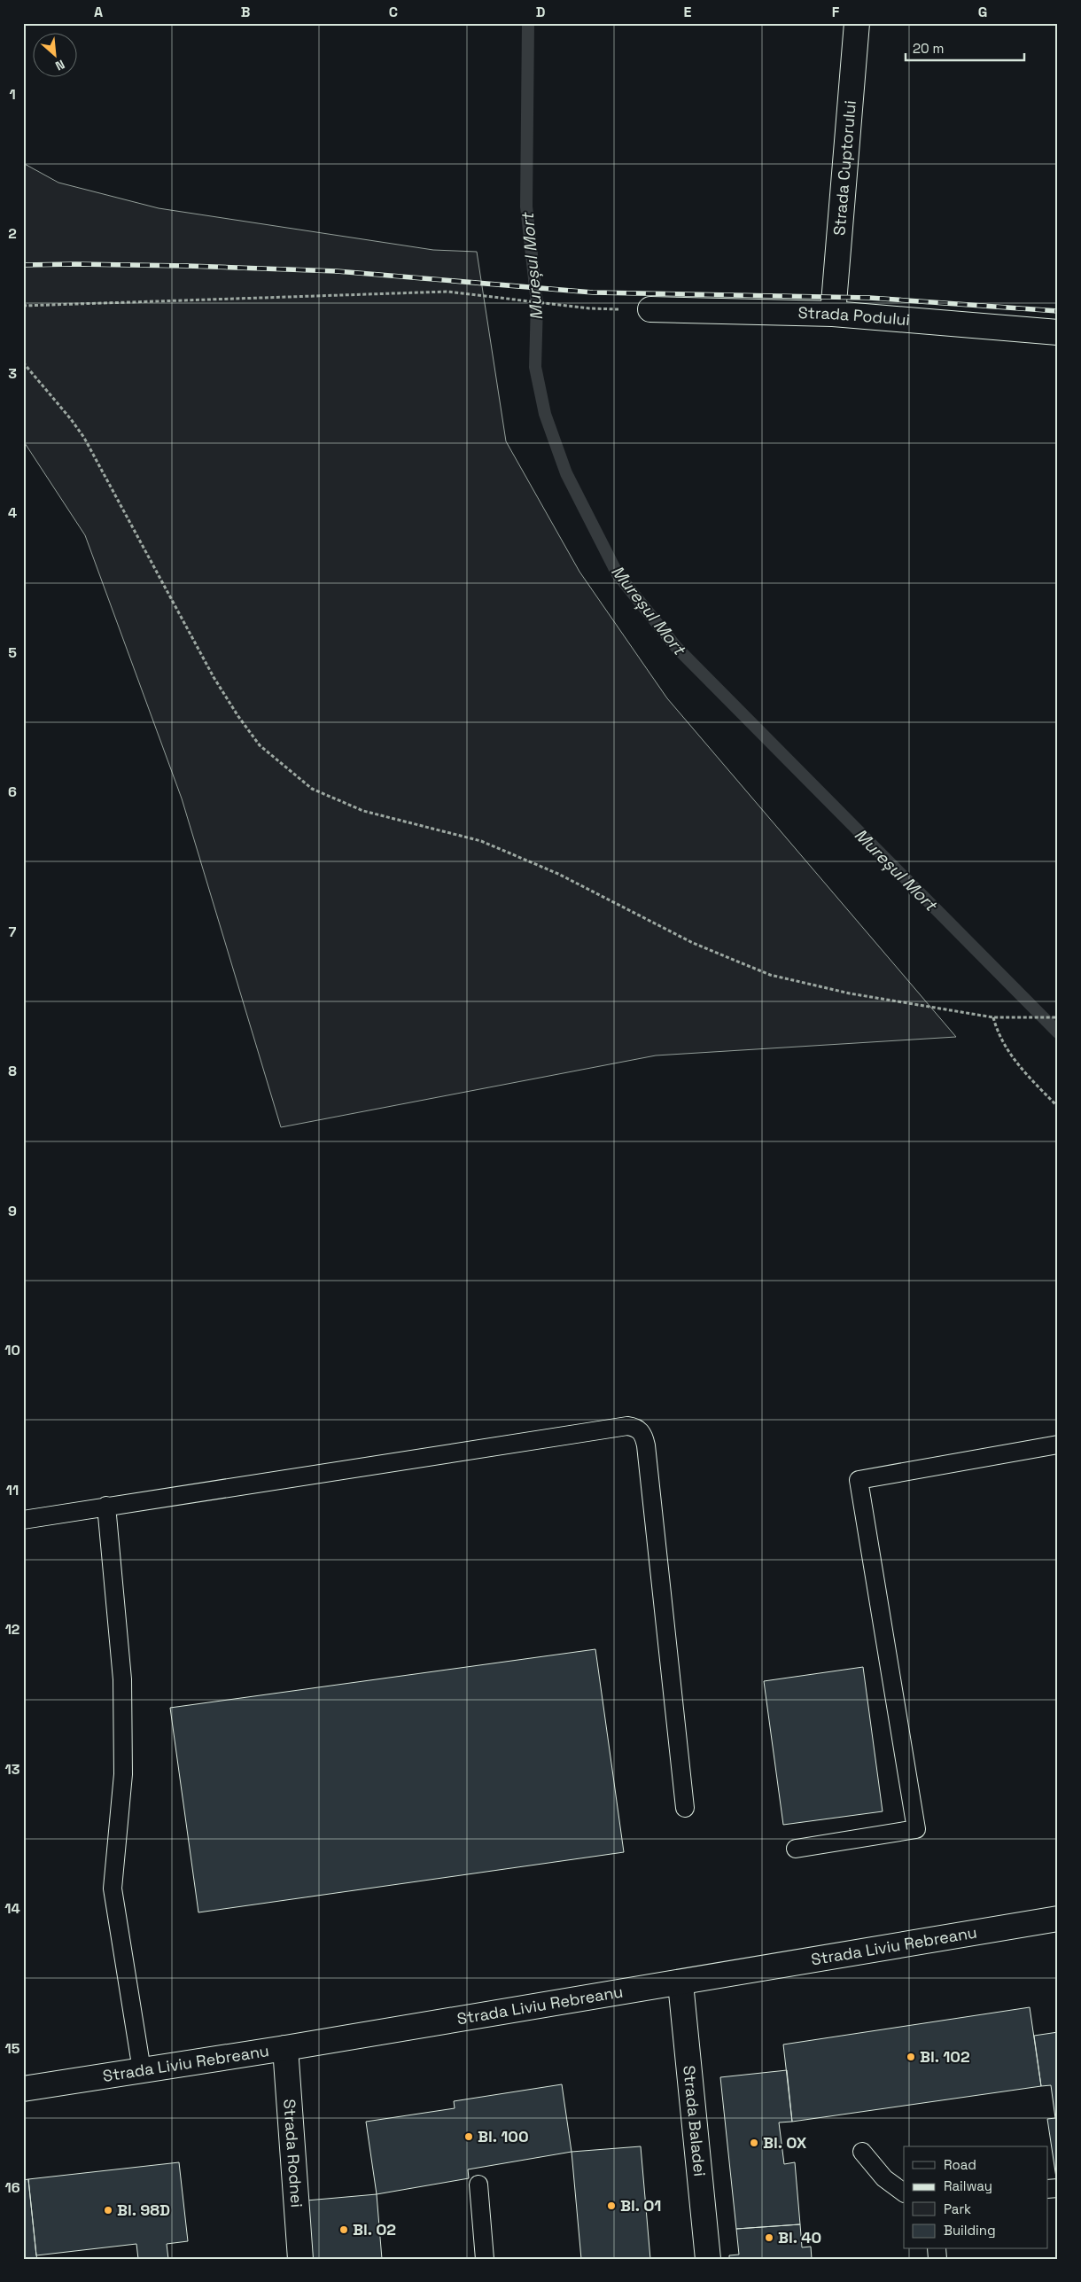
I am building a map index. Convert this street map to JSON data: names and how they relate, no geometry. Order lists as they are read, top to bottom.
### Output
{
  "streets": {
    "street": [
      "Strada Cuptorului",
      "Strada Podului",
      "Strada Liviu Rebreanu",
      "Strada Baladei",
      "Strada Rodnei"
    ]
  },
  "crossings": [
    ["Strada Cuptorului", "Strada Podului"],
    ["Strada Liviu Rebreanu", "Strada Baladei"],
    ["Strada Liviu Rebreanu", "Strada Rodnei"]
  ],
  "water": ["Mureșul Mort"],
  "places": [
    "Bl. 102",
    "Bl. 100",
    "Bl. OX",
    "Bl. O1",
    "Bl. 98D",
    "Bl. O2",
    "Bl. 40"
  ],
  "legend": [
    "Road",
    "Railway",
    "Park",
    "Building"
  ],
  "scale_bar": "20 m",
  "north": "bottom right",
  "grid": {
    "columns": [
      "A",
      "B",
      "C",
      "D",
      "E",
      "F",
      "G"
    ],
    "rows": [
      "1",
      "2",
      "3",
      "4",
      "5",
      "6",
      "7",
      "8",
      "9",
      "10",
      "11",
      "12",
      "13",
      "14",
      "15",
      "16"
    ]
  }
}
